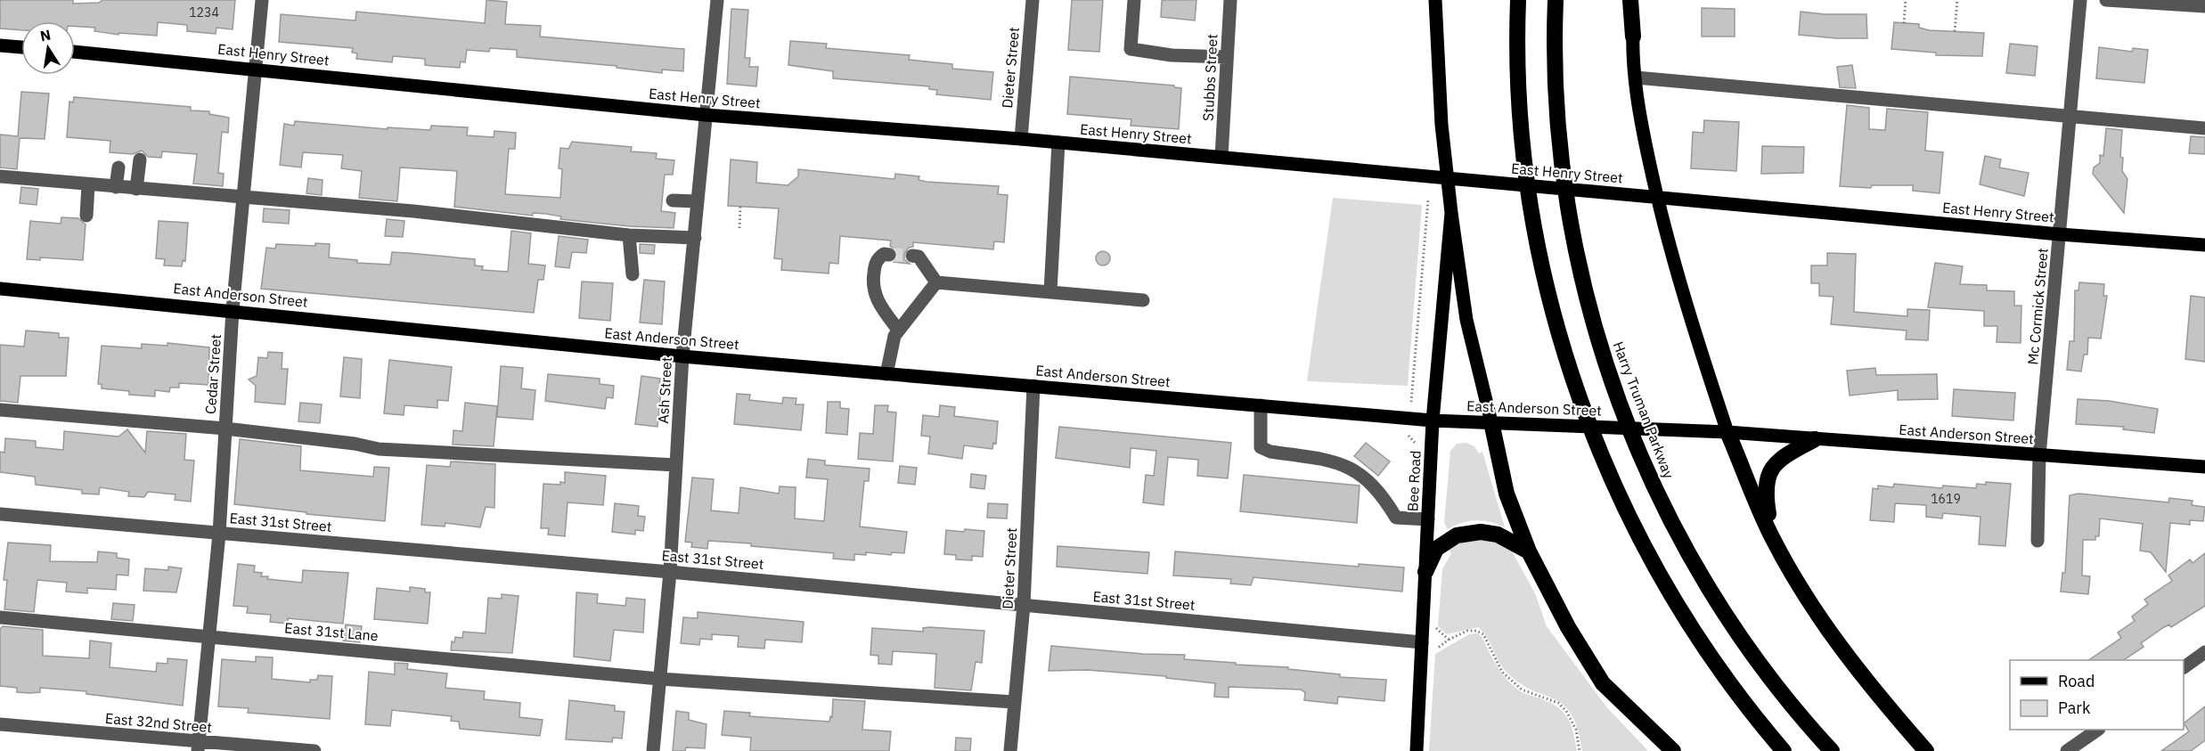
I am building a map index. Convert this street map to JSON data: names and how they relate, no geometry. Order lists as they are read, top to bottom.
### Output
{
  "streets": {
    "highway": ["Harry Truman Parkway"],
    "main road": ["East Henry Street", "East Anderson Street", "Bee Road"],
    "street": [
      "Dieter Street",
      "Stubbs Street",
      "Mc Cormick Street",
      "Cedar Street",
      "Ash Street",
      "East 31st Street",
      "East 31st Lane",
      "East 32nd Street"
    ]
  },
  "crossings": [
    ["East Henry Street", "Dieter Street"],
    ["East Henry Street", "Stubbs Street"],
    ["East Henry Street", "Mc Cormick Street"],
    ["East Henry Street", "Cedar Street"],
    ["East Henry Street", "Ash Street"],
    ["Dieter Street", "East Anderson Street"],
    ["Dieter Street", "East 31st Street"],
    ["Dieter Street", "East 31st Lane"],
    ["East Anderson Street", "Mc Cormick Street"],
    ["East Anderson Street", "Cedar Street"],
    ["East Anderson Street", "Ash Street"],
    ["East Anderson Street", "Bee Road"],
    ["Cedar Street", "East 31st Street"],
    ["Cedar Street", "East 31st Lane"],
    ["Cedar Street", "East 32nd Street"],
    ["Ash Street", "East 31st Street"],
    ["Ash Street", "East 31st Lane"],
    ["Bee Road", "East 31st Street"]
  ],
  "house_numbers": ["1234", "1619"],
  "legend": ["Road", "Park"],
  "north": "top"
}
